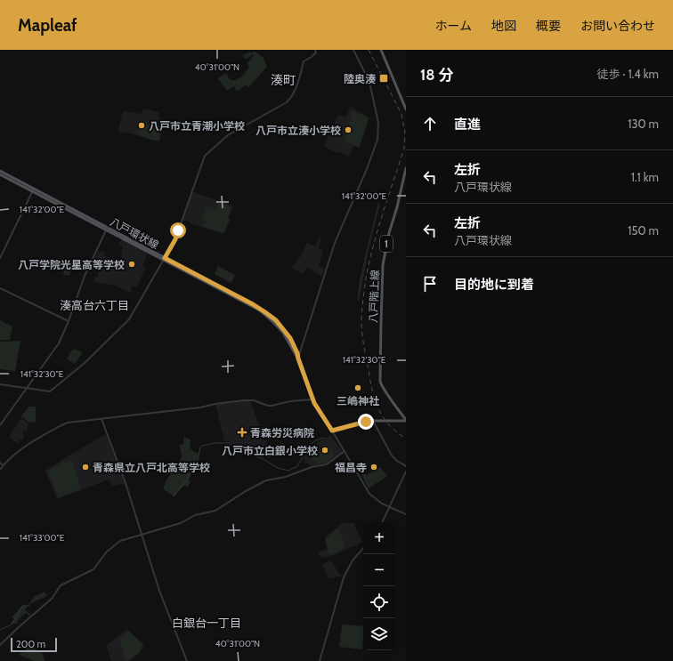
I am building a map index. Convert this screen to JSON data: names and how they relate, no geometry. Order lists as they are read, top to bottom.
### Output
{
  "streets": {
    "main road": ["八戸環状線", "1", "八戸階上線"]
  },
  "districts": ["湊町", "湊高台六丁目", "白銀台一丁目"],
  "places": {
    "transit": ["陸奥湊"],
    "other": [
      "八戸市立青潮小学校",
      "八戸市立湊小学校",
      "八戸学院光星高等学校",
      "三嶋神社",
      "八戸市立白銀小学校",
      "青森県立八戸北高等学校",
      "福昌寺"
    ],
    "health": ["青森労災病院"]
  },
  "scale_bar": "200 m",
  "page": {
    "header": "Mapleaf",
    "nav": [
      "ホーム",
      "地図",
      "概要",
      "お問い合わせ"
    ],
    "heading": ["18 分", "徒歩 · 1.4 km"],
    "list": [
      ["直進", "130 m"],
      ["左折", "八戸環状線", "1.1 km"],
      ["左折", "八戸環状線", "150 m"],
      "目的地に到着"
    ],
    "map_buttons": ["+", "−"],
    "scale": "200 m"
  },
  "coordinates": [
    "40°31'00\"N",
    "141°32'00\"E",
    "141°32'30\"E",
    "141°33'00\"E"
  ]
}
